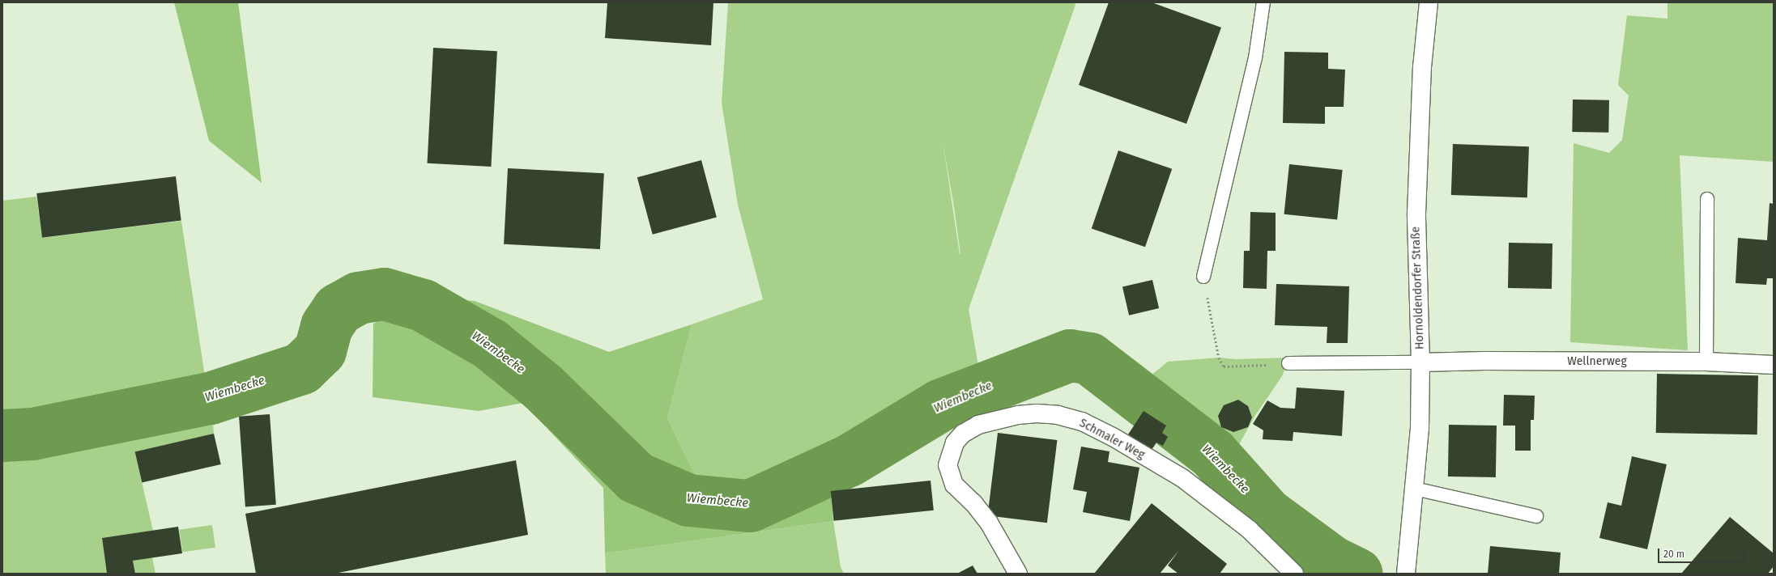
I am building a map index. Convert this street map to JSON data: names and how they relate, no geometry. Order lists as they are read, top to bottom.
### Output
{
  "streets": {
    "street": ["Hornoldendorfer Straße", "Wellnerweg", "Schmaler Weg"]
  },
  "crossings": [
    ["Hornoldendorfer Straße", "Wellnerweg"]
  ],
  "water": ["Wiembecke"],
  "scale_bar": "20 m"
}
